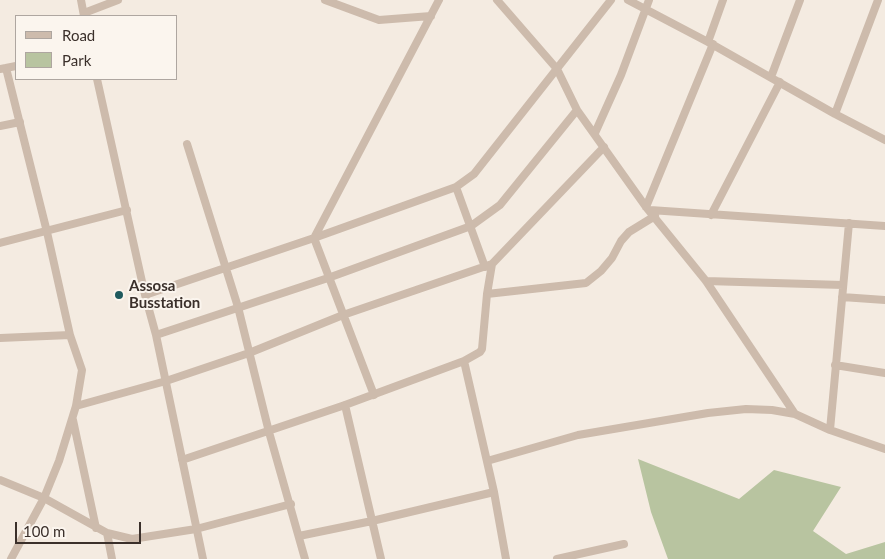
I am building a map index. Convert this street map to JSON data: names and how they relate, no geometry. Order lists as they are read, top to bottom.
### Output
{
  "places": ["Assosa Busstation"],
  "legend": ["Road", "Park"],
  "scale_bar": "100 m"
}
